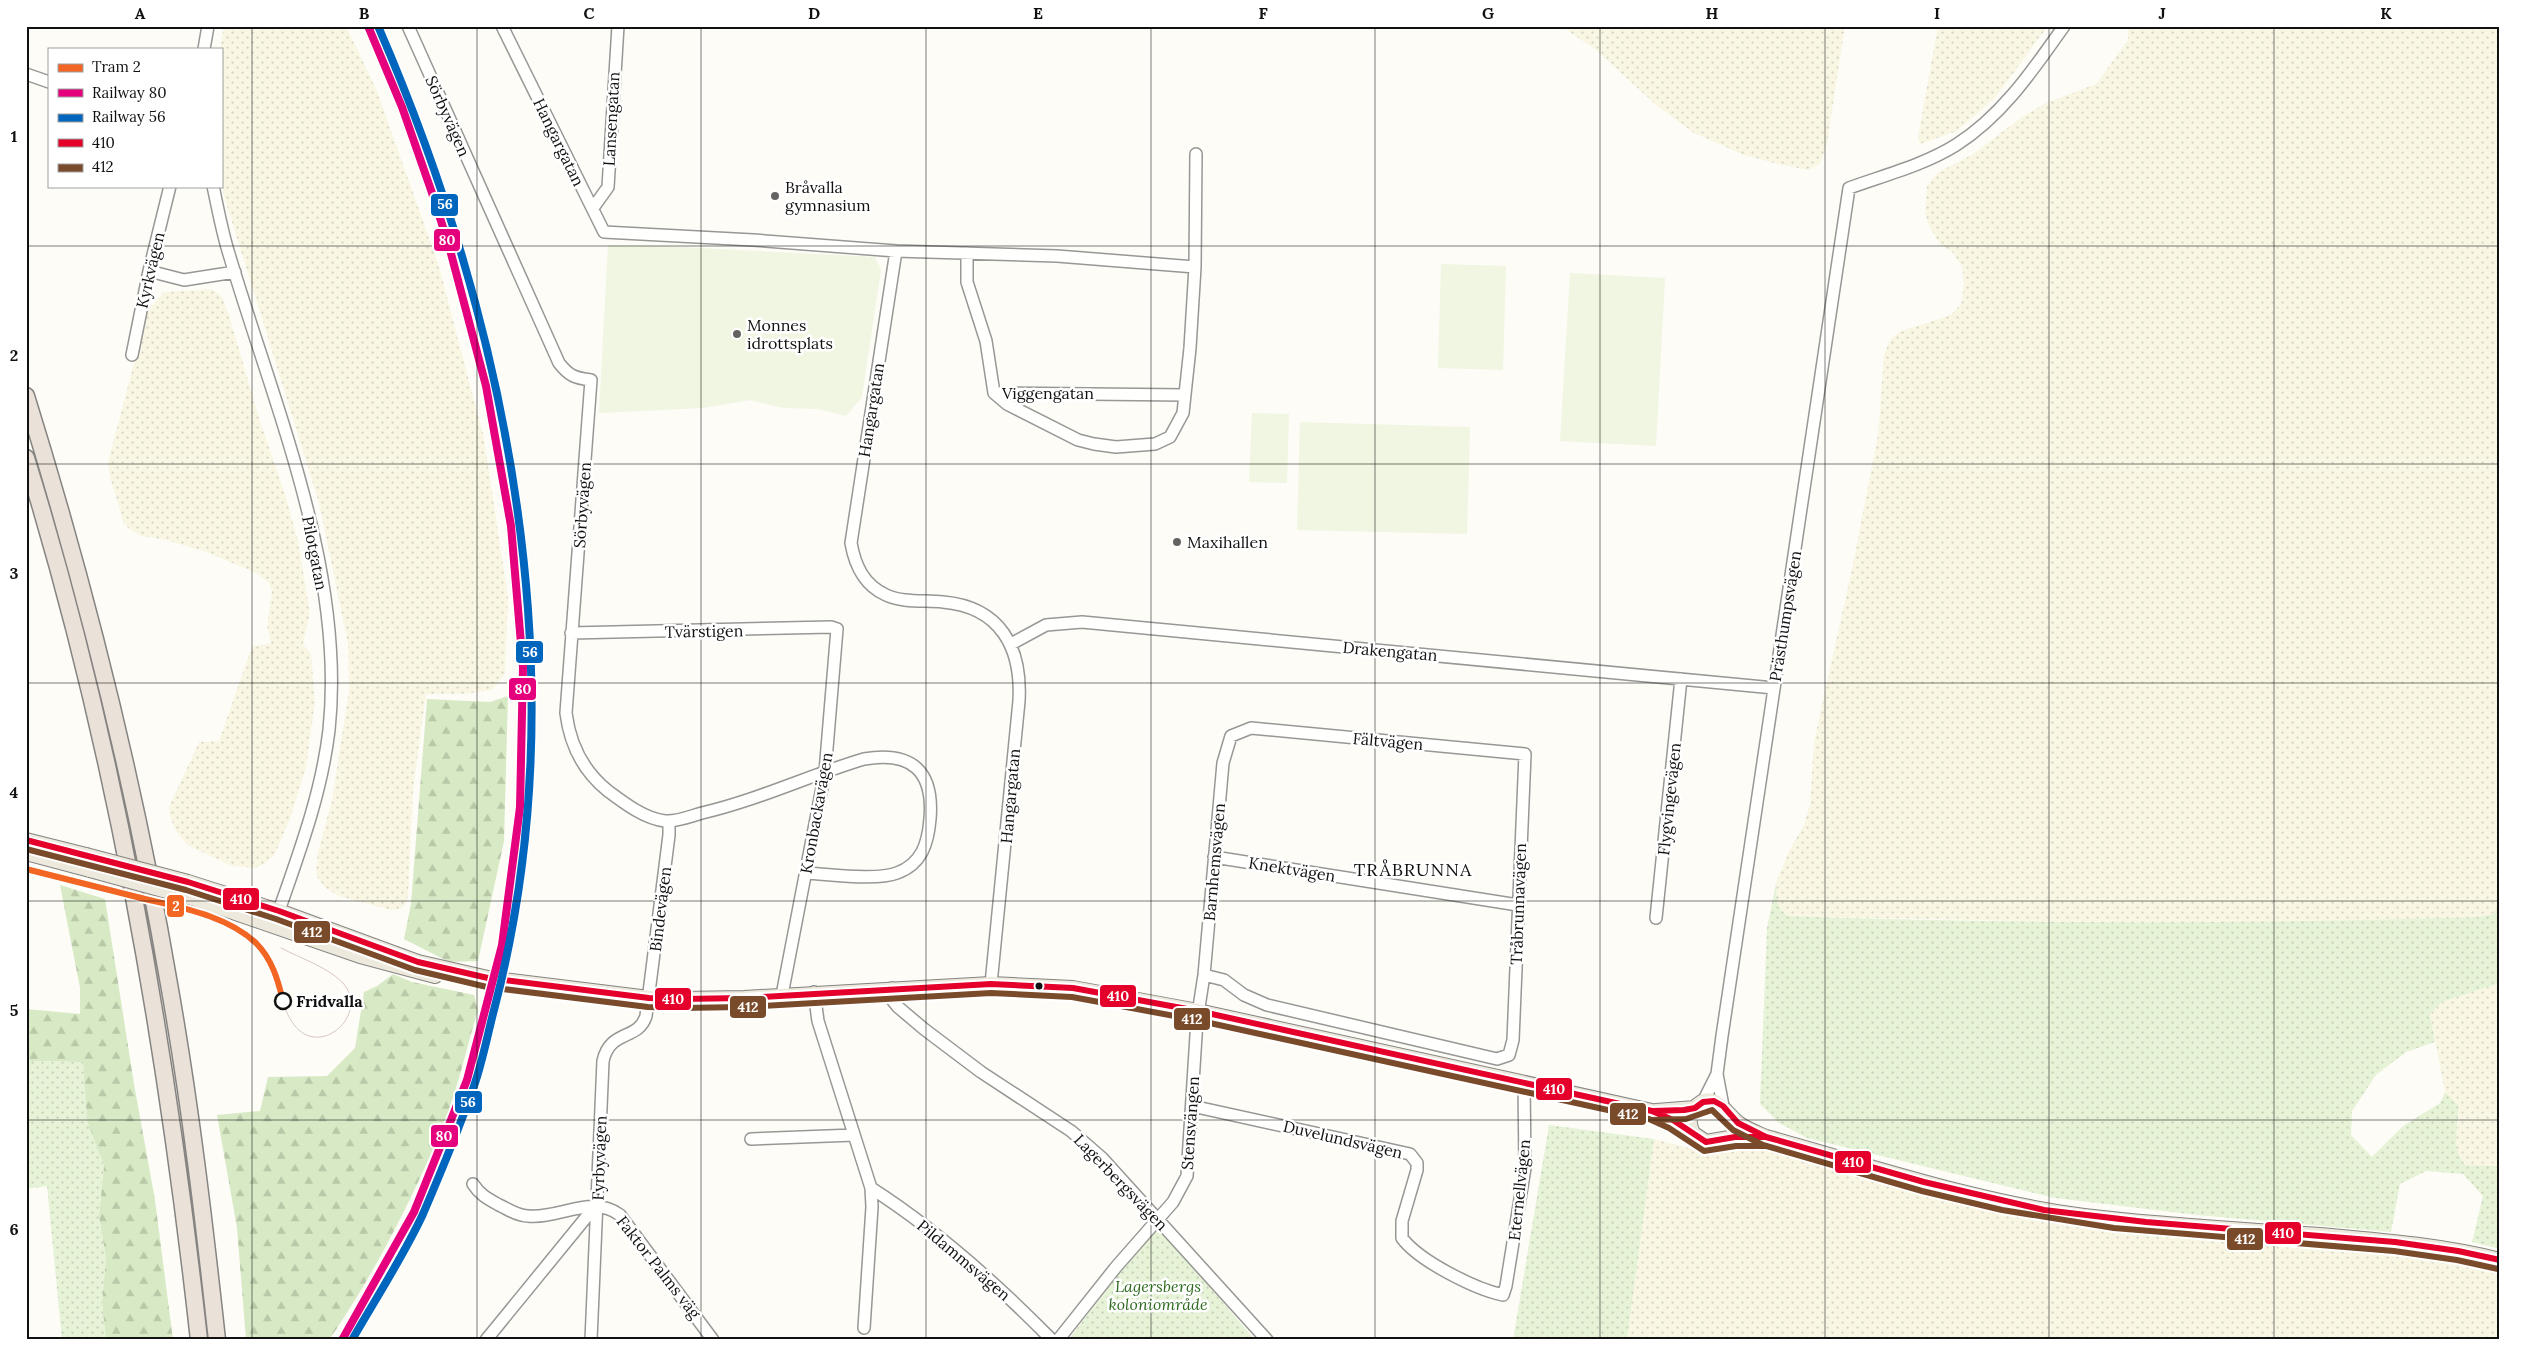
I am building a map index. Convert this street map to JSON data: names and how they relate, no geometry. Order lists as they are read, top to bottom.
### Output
{
  "streets": {
    "street": [
      "Sörbyvägen",
      "Lansengatan",
      "Hangargatan",
      "Kyrkvägen",
      "Viggengatan",
      "Pilotgatan",
      "Prästhumpsvägen",
      "Tvärstigen",
      "Drakengatan",
      "Fältvägen",
      "Flygvingevägen",
      "Kronbackavägen",
      "Barnhemsvägen",
      "Knektvägen",
      "Tråbrunnavägen",
      "Bindevägen",
      "Stensvängen",
      "Duvelundsvägen",
      "Fyrbyvägen",
      "Lagerbergsvägen",
      "Eternellvägen",
      "Pildammsvägen",
      "Faktor Palms väg"
    ]
  },
  "crossings": [
    ["Sörbyvägen", "Tvärstigen"],
    ["Sörbyvägen", "Kronbackavägen"],
    ["Sörbyvägen", "Bindevägen"],
    ["Lansengatan", "Hangargatan"],
    ["Hangargatan", "Drakengatan"],
    ["Prästhumpsvägen", "Drakengatan"],
    ["Tvärstigen", "Kronbackavägen"],
    ["Drakengatan", "Flygvingevägen"],
    ["Fältvägen", "Barnhemsvägen"],
    ["Fältvägen", "Tråbrunnavägen"],
    ["Barnhemsvägen", "Knektvägen"],
    ["Barnhemsvägen", "Tråbrunnavägen"],
    ["Barnhemsvägen", "Stensvängen"],
    ["Knektvägen", "Tråbrunnavägen"],
    ["Bindevägen", "Fyrbyvägen"],
    ["Stensvängen", "Duvelundsvägen"],
    ["Stensvängen", "Lagerbergsvägen"],
    ["Duvelundsvägen", "Eternellvägen"],
    ["Fyrbyvägen", "Faktor Palms väg"]
  ],
  "districts": ["TRÅBRUNNA"],
  "parks": ["Lagersbergs koloniområde"],
  "places": [
    "Bråvalla gymnasium",
    "Monnes idrottsplats",
    "Maxihallen",
    "Fridvalla"
  ],
  "lines": [
    "rail line 80",
    "rail line 56",
    "transit line 410",
    "transit line 412",
    "tram line 2"
  ],
  "legend": [
    "Tram 2",
    "Railway 80",
    "Railway 56",
    "410",
    "412"
  ],
  "grid": {
    "columns": [
      "A",
      "B",
      "C",
      "D",
      "E",
      "F",
      "G",
      "H",
      "I",
      "J",
      "K"
    ],
    "rows": [
      "1",
      "2",
      "3",
      "4",
      "5",
      "6"
    ]
  }
}
